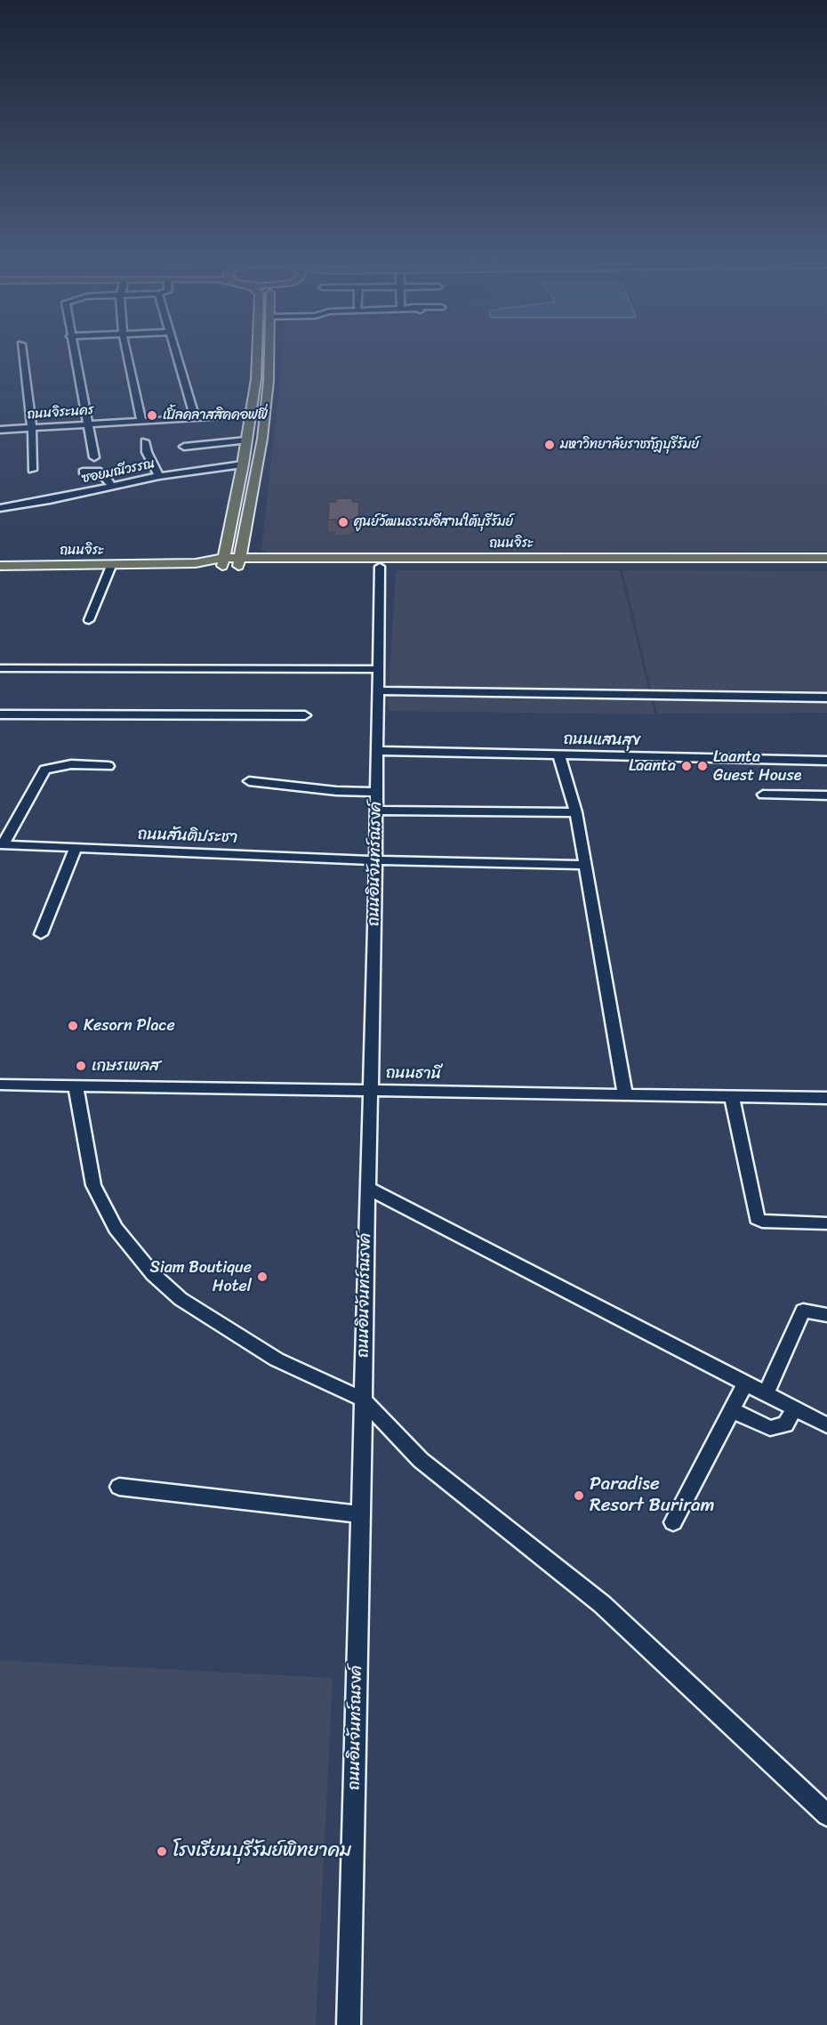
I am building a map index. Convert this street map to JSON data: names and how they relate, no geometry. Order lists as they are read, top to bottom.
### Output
{
  "streets": {
    "main road": ["ถนนจิระ"],
    "street": [
      "ถนนจิระนคร",
      "ซอยมณีวรรณ",
      "ถนนแสนสุข",
      "ถนนสันติประชา",
      "ถนนอินจันทร์ณรงค์",
      "ถนนธานี"
    ]
  },
  "crossings": [
    ["ถนนจิระ", "ถนนอินจันทร์ณรงค์"],
    ["ถนนแสนสุข", "ถนนอินจันทร์ณรงค์"],
    ["ถนนสันติประชา", "ถนนอินจันทร์ณรงค์"],
    ["ถนนอินจันทร์ณรงค์", "ถนนธานี"]
  ],
  "places": [
    "เปิ้ลคลาสสิคคอฟฟี่",
    "มหาวิทยาลัยราชภัฏบุรีรัมย์",
    "ศูนย์วัฒนธรรมอีสานใต้บุรีรัมย์",
    "Laanta",
    "Laanta Guest House",
    "Kesorn Place",
    "เกษรเพลส",
    "Siam Boutique Hotel",
    "Paradise Resort Buriram",
    "โรงเรียนบุรีรัมย์พิทยาคม"
  ]
}
